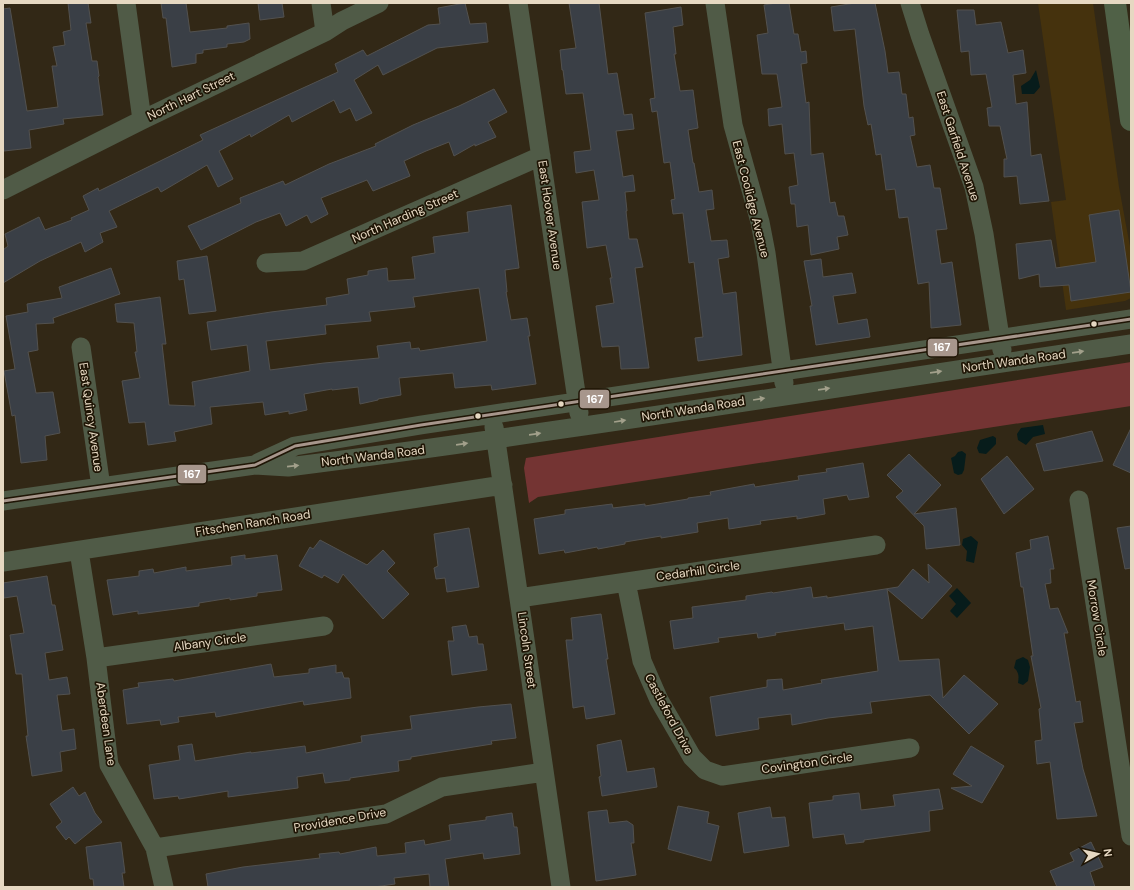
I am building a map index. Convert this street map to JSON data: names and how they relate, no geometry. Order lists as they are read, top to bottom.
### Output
{
  "streets": {
    "street": [
      "North Hart Street",
      "East Garfield Avenue",
      "East Coolidge Avenue",
      "East Hoover Avenue",
      "North Harding Street",
      "North Wanda Road",
      "East Quincy Avenue",
      "Fitschen Ranch Road",
      "Cedarhill Circle",
      "Morrow Circle",
      "Albany Circle",
      "Lincoln Street",
      "Castleford Drive",
      "Aberdeen Lane",
      "Covington Circle",
      "Providence Drive"
    ]
  },
  "crossings": [
    ["East Garfield Avenue", "North Wanda Road"],
    ["East Coolidge Avenue", "North Wanda Road"],
    ["East Hoover Avenue", "North Harding Street"],
    ["East Hoover Avenue", "North Wanda Road"],
    ["North Wanda Road", "East Quincy Avenue"],
    ["North Wanda Road", "Lincoln Street"],
    ["Fitschen Ranch Road", "Lincoln Street"],
    ["Fitschen Ranch Road", "Aberdeen Lane"],
    ["Cedarhill Circle", "Lincoln Street"],
    ["Cedarhill Circle", "Castleford Drive"],
    ["Albany Circle", "Aberdeen Lane"],
    ["Lincoln Street", "Providence Drive"],
    ["Castleford Drive", "Covington Circle"],
    ["Aberdeen Lane", "Providence Drive"]
  ],
  "lines": ["transit line 167"],
  "north": "right"
}
